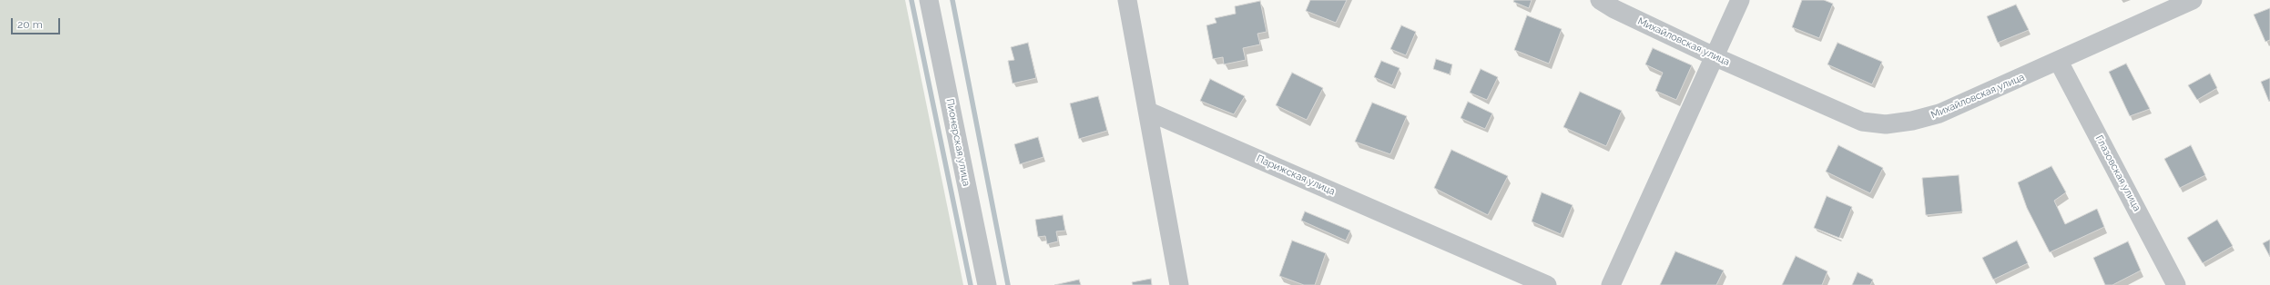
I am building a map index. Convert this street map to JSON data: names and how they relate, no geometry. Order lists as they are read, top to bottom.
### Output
{
  "streets": {
    "street": [
      "Михайловская улица",
      "Пионерская улица",
      "Глазовская улица",
      "Парижская улица"
    ]
  },
  "crossings": [
    ["Михайловская улица", "Глазовская улица"]
  ],
  "scale_bar": "20 m"
}
